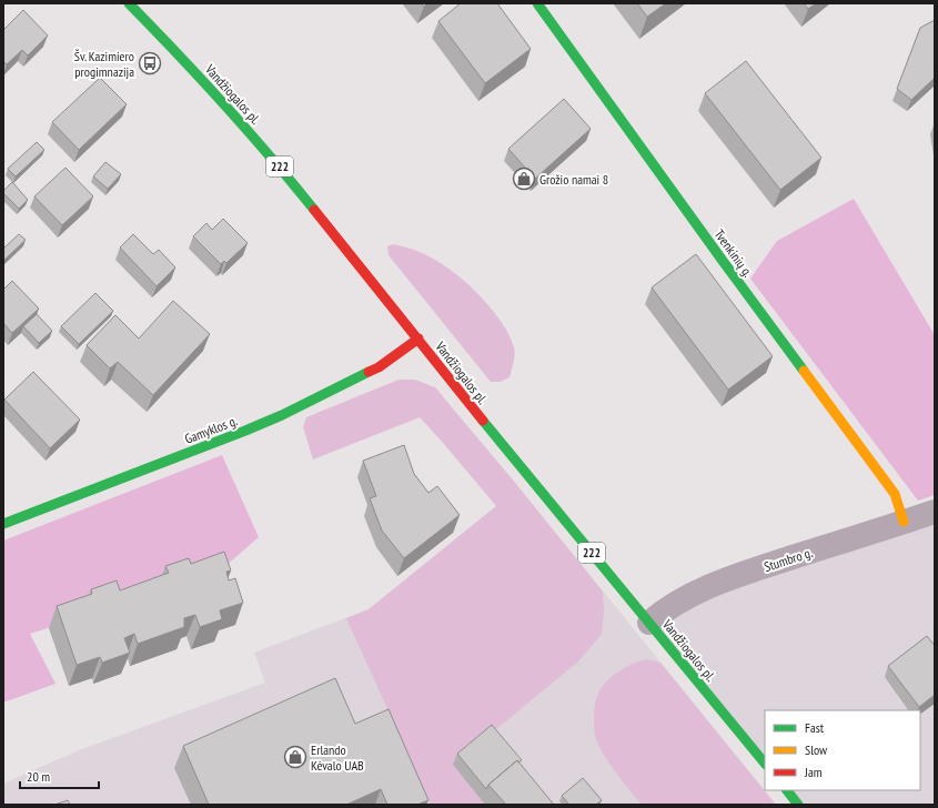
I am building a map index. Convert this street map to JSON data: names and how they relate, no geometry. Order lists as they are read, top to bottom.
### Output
{
  "streets": {
    "street": [
      "Vandžiogalos pl.",
      "222",
      "Tvenkinių g.",
      "Gamyklos g.",
      "Stumbro g."
    ]
  },
  "crossings": [
    ["Vandžiogalos pl.", "Gamyklos g."],
    ["Vandžiogalos pl.", "Stumbro g."],
    ["Tvenkinių g.", "Stumbro g."]
  ],
  "places": {
    "bus stop": ["Šv. Kazimiero progimnazija"],
    "shop": ["Grožio namai 8", "Erlando Kėvalo UAB"]
  },
  "legend": ["Fast", "Slow", "Jam"],
  "scale_bar": "20 m"
}
